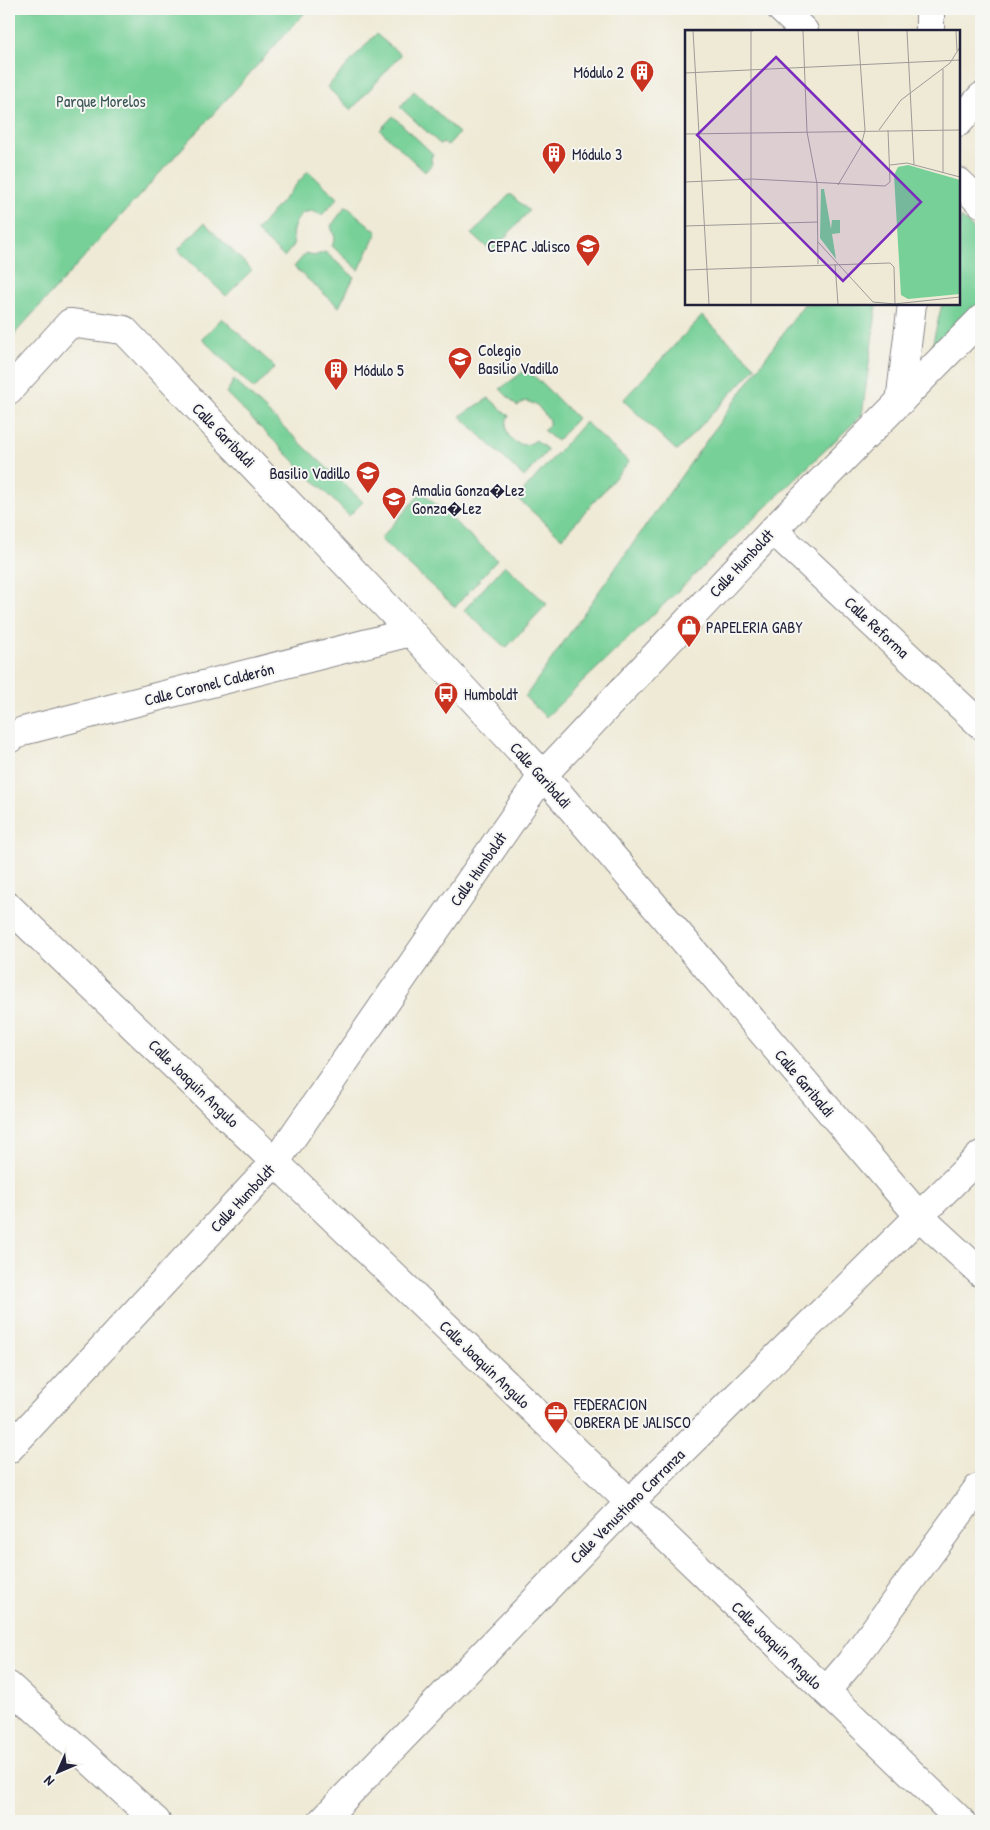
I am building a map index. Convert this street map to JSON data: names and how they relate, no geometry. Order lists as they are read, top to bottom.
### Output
{
  "streets": {
    "street": [
      "Calle Garibaldi",
      "Calle Humboldt",
      "Calle Reforma",
      "Calle Coronel Calderón",
      "Calle Joaquín Angulo",
      "Calle Venustiano Carranza"
    ]
  },
  "crossings": [
    ["Calle Garibaldi", "Calle Humboldt"],
    ["Calle Garibaldi", "Calle Coronel Calderón"],
    ["Calle Garibaldi", "Calle Venustiano Carranza"],
    ["Calle Humboldt", "Calle Reforma"],
    ["Calle Humboldt", "Calle Joaquín Angulo"],
    ["Calle Joaquín Angulo", "Calle Venustiano Carranza"]
  ],
  "parks": ["Parque Morelos"],
  "places": {
    "building": ["Módulo 2", "Módulo 3", "Módulo 5"],
    "school or university": [
      "CEPAC Jalisco",
      "Colegio Basilio Vadillo",
      "Basilio Vadillo",
      "Amalia Gonza�Lez Gonza�Lez"
    ],
    "shop": ["PAPELERIA GABY"],
    "bus stop": ["Humboldt"],
    "office": ["FEDERACION OBRERA DE JALISCO"]
  },
  "north": "bottom left"
}
